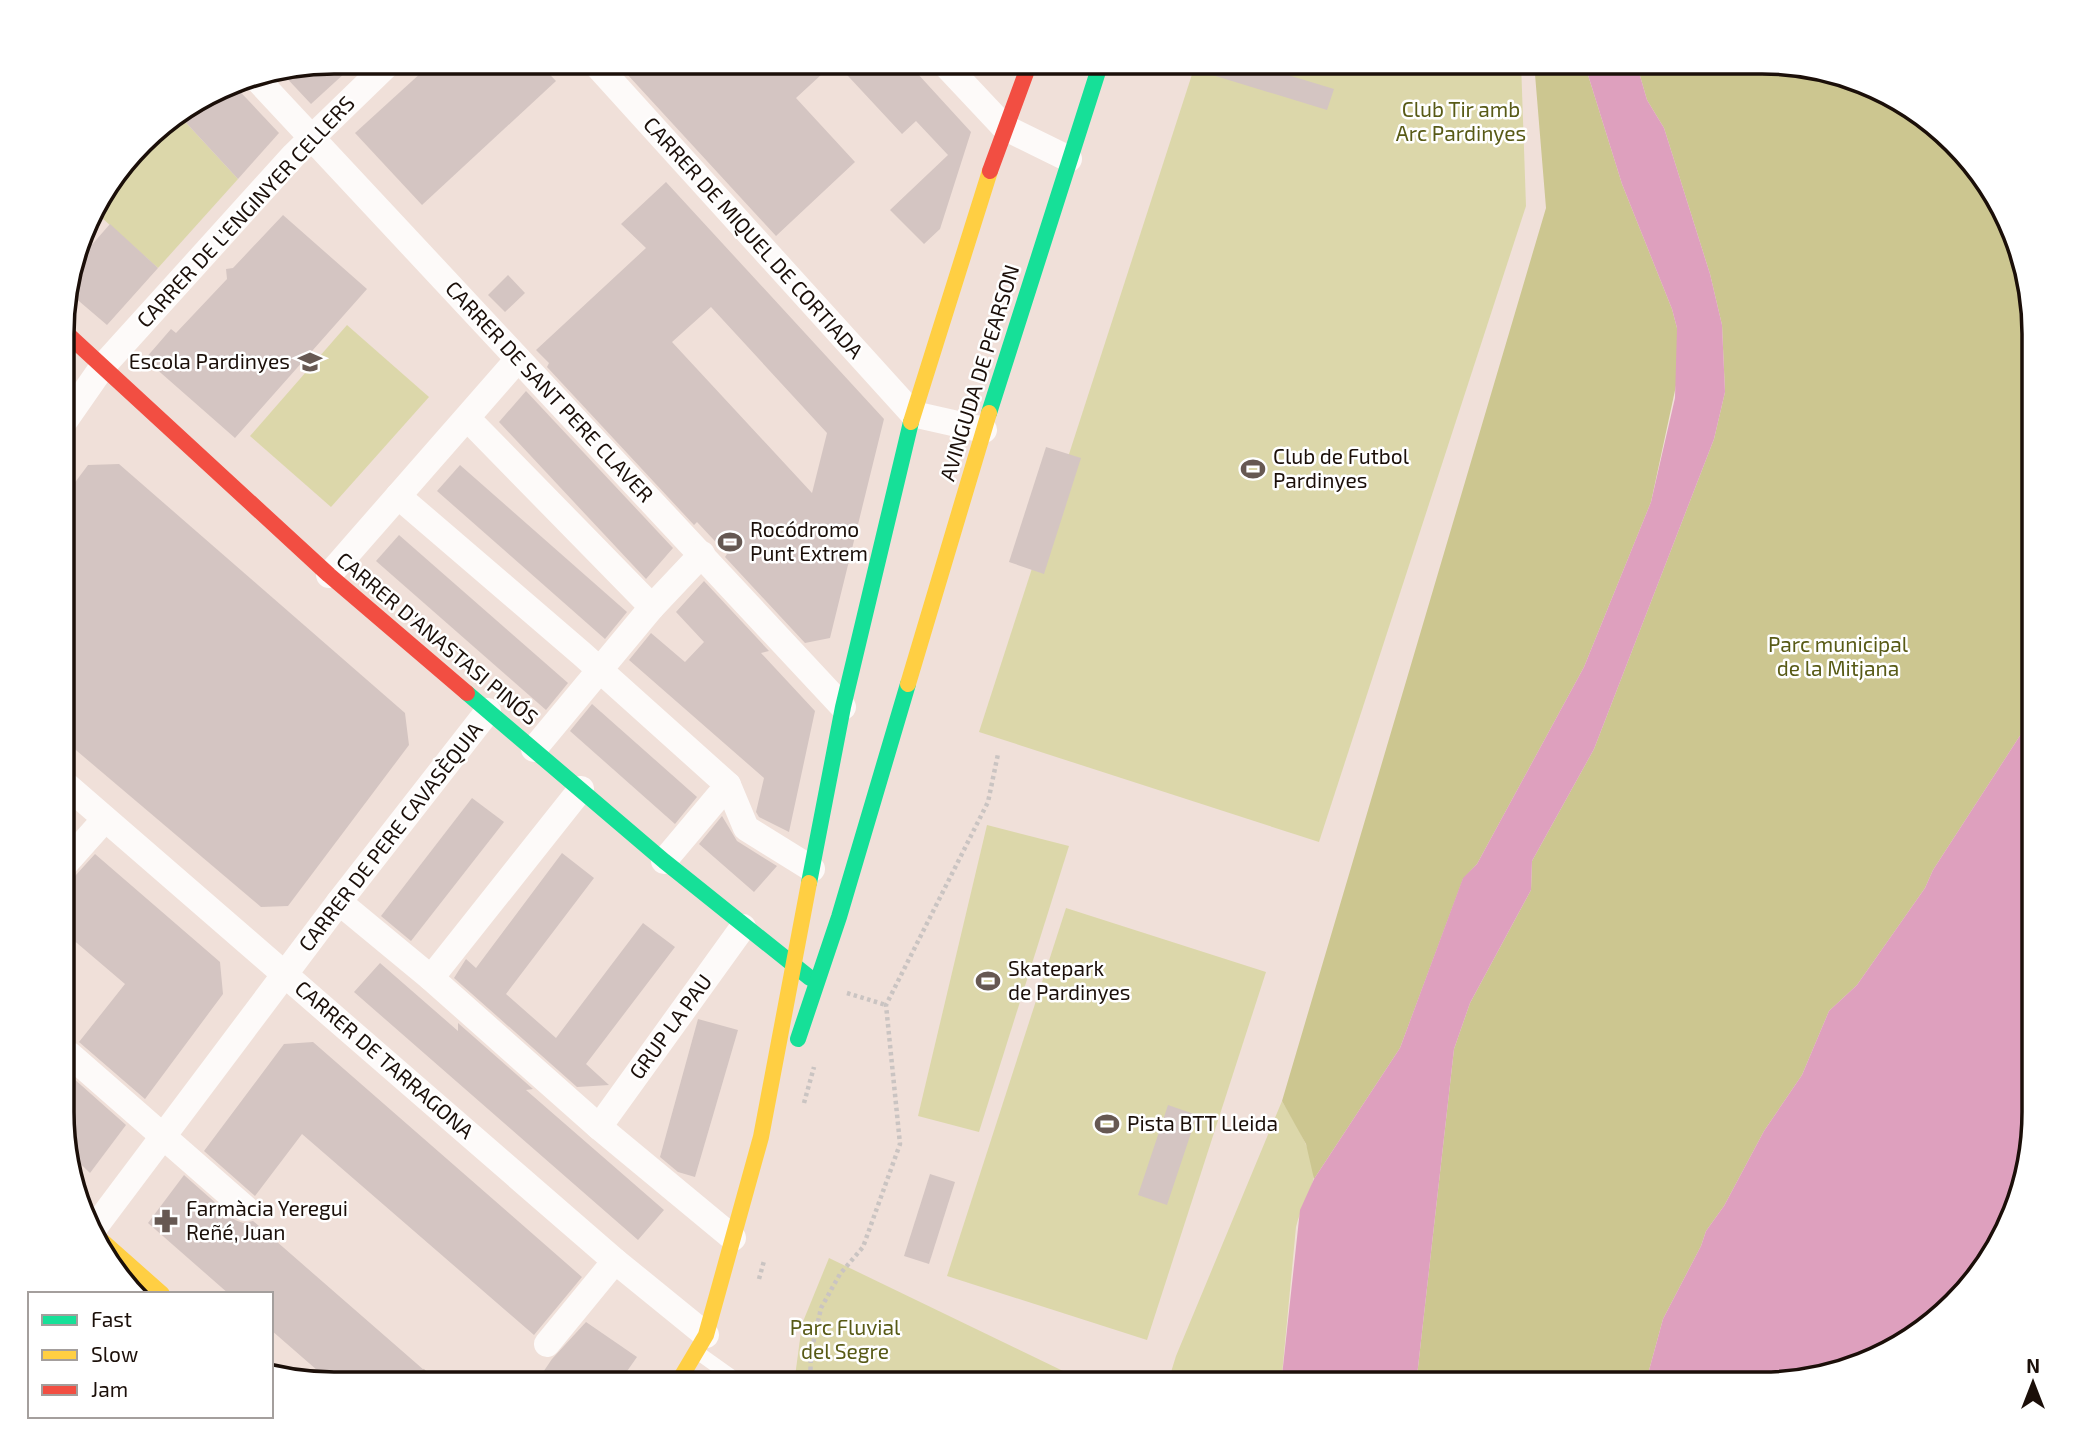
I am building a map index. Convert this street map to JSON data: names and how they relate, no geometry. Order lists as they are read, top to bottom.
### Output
{
  "streets": {
    "street": [
      "CARRER DE L'ENGINYER CELLERS",
      "CARRER DE MIQUEL DE CORTIADA",
      "AVINGUDA DE PEARSON",
      "CARRER DE SANT PERE CLAVER",
      "CARRER D'ANASTASI PINÓS",
      "CARRER DE PERE CAVASÈQUIA",
      "GRUP LA PAU",
      "CARRER DE TARRAGONA"
    ]
  },
  "crossings": [
    ["CARRER DE L'ENGINYER CELLERS", "CARRER DE SANT PERE CLAVER"],
    ["CARRER DE L'ENGINYER CELLERS", "CARRER D'ANASTASI PINÓS"],
    ["CARRER D'ANASTASI PINÓS", "CARRER DE PERE CAVASÈQUIA"],
    ["CARRER D'ANASTASI PINÓS", "GRUP LA PAU"],
    ["CARRER DE PERE CAVASÈQUIA", "CARRER DE TARRAGONA"]
  ],
  "parks": ["Club Tir amb Arc Pardinyes", "Parc municipal de la Mitjana", "Parc Fluvial del Segre"],
  "places": {
    "school or university": ["Escola Pardinyes"],
    "sports": [
      "Club de Futbol Pardinyes",
      "Rocódromo Punt Extrem",
      "Skatepark de Pardinyes",
      "Pista BTT Lleida"
    ],
    "pharmacy": ["Farmàcia Yeregui Reñé, Juan"]
  },
  "legend": ["Fast", "Slow", "Jam"],
  "north": "top"
}
